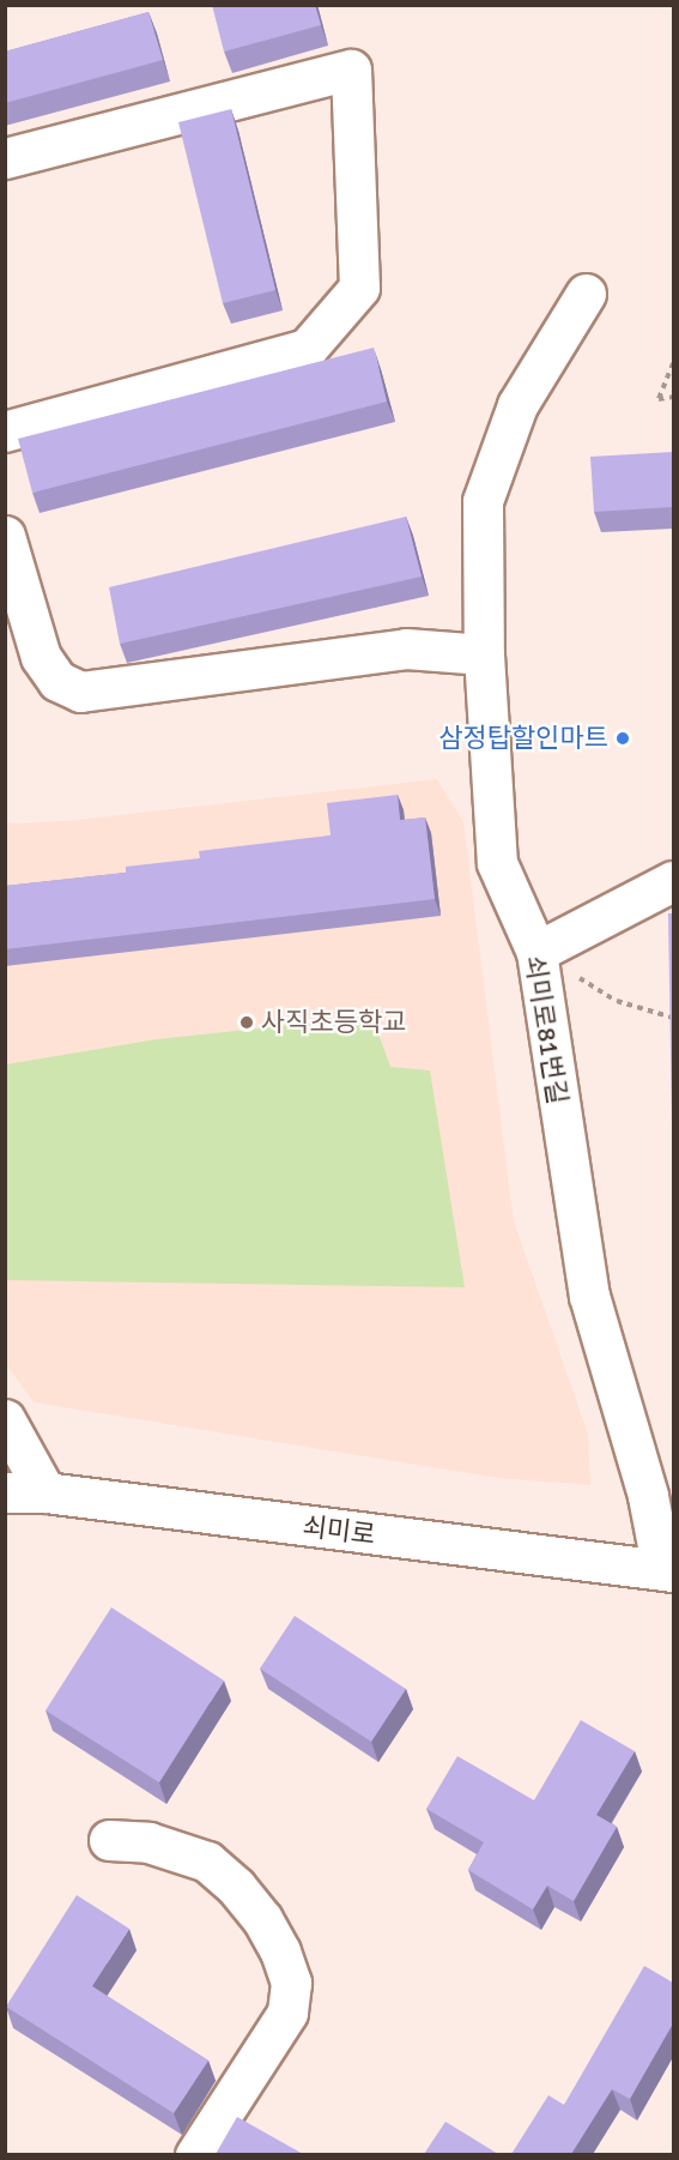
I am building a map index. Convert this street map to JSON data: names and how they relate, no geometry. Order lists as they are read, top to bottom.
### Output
{
  "streets": {
    "street": ["쇠미로81번길", "쇠미로"]
  },
  "crossings": [
    ["쇠미로81번길", "쇠미로"]
  ],
  "places": ["삼정탑할인마트", "사직초등학교"]
}
